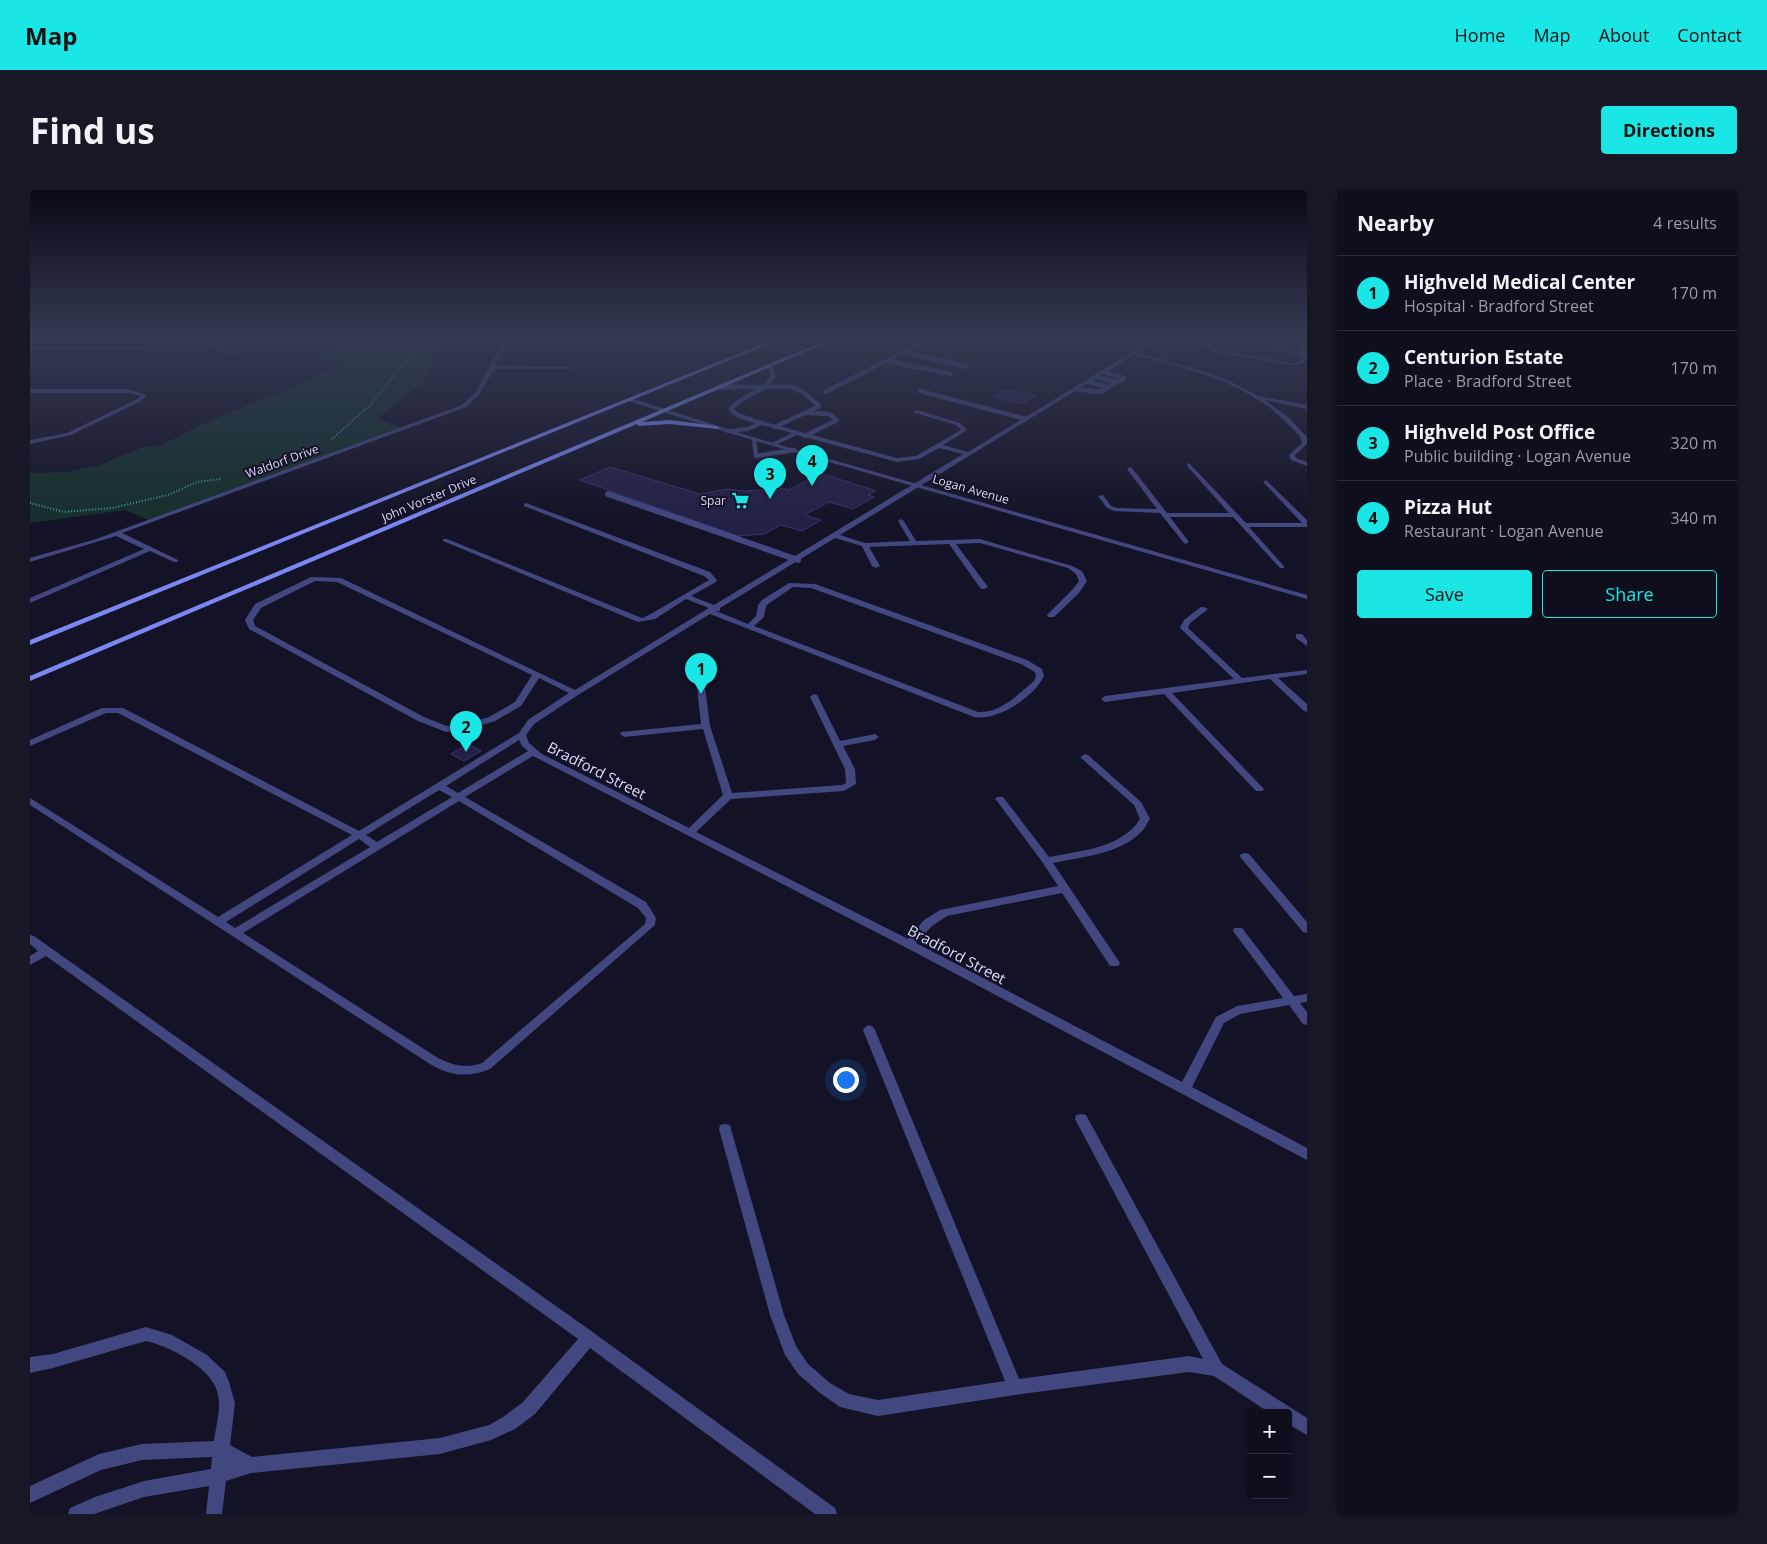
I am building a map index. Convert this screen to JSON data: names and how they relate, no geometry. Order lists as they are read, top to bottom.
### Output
{
  "streets": {
    "main road": ["John Vorster Drive"],
    "street": ["Waldorf Drive", "Logan Avenue", "Bradford Street"]
  },
  "crossings": [
    ["Logan Avenue", "John Vorster Drive"]
  ],
  "places": {
    "supermarket": ["Spar"]
  },
  "page": {
    "header": "Map",
    "nav": [
      "Home",
      "Map",
      "About",
      "Contact"
    ],
    "buttons": [
      "Directions",
      ["Save", "Share"]
    ],
    "title": "Find us",
    "heading": ["Nearby", "4 results"],
    "list": [
      {
        "mark": "1",
        "name": "Highveld Medical Center",
        "note": "Hospital · Bradford Street",
        "value": "170 m"
      },
      {
        "mark": "2",
        "name": "Centurion Estate",
        "note": "Place · Bradford Street",
        "value": "170 m"
      },
      {
        "mark": "3",
        "name": "Highveld Post Office",
        "note": "Public building · Logan Avenue",
        "value": "320 m"
      },
      {
        "mark": "4",
        "name": "Pizza Hut",
        "note": "Restaurant · Logan Avenue",
        "value": "340 m"
      }
    ],
    "pins": [
      "4",
      "3",
      "1",
      "2"
    ],
    "map_buttons": ["+", "−"]
  }
}
